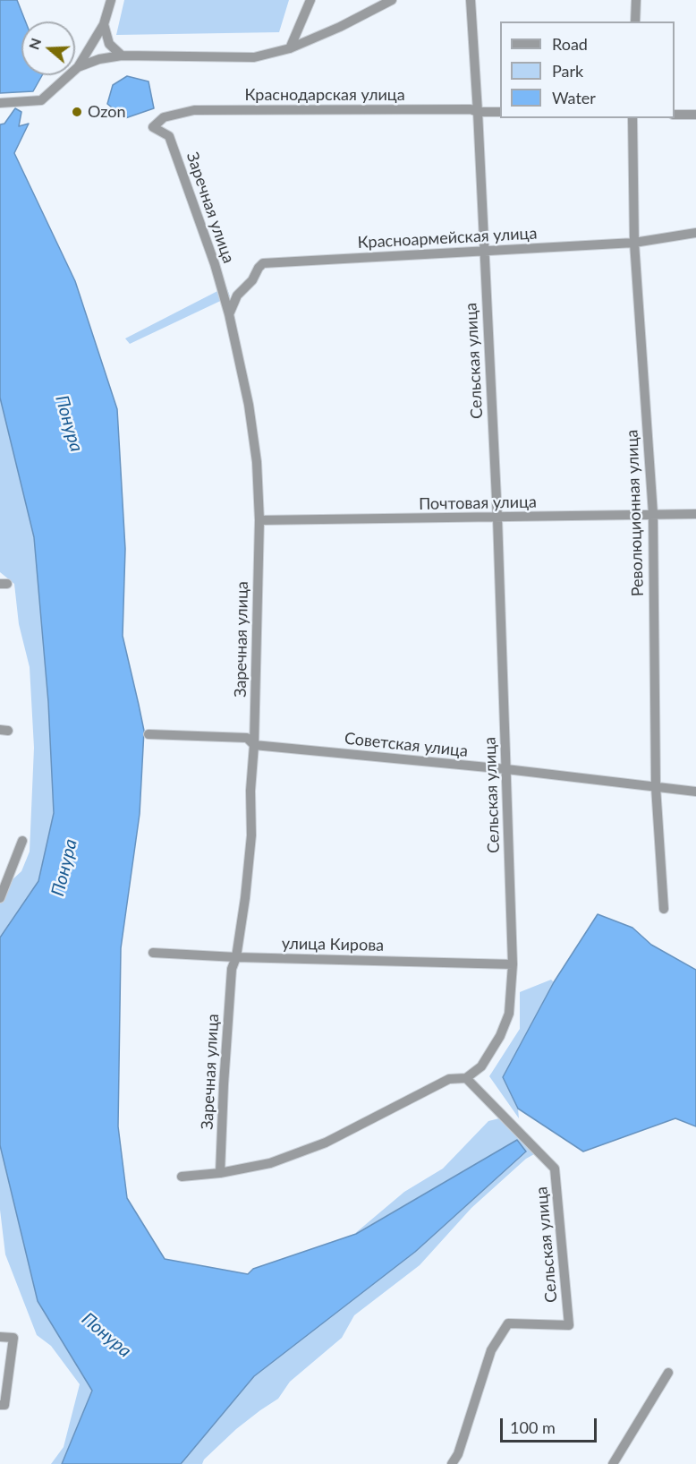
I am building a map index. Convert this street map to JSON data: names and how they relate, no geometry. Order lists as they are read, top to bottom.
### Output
{
  "streets": {
    "street": [
      "Краснодарская улица",
      "Заречная улица",
      "Красноармейская улица",
      "Сельская улица",
      "Почтовая улица",
      "Революционная улица",
      "Советская улица",
      "улица Кирова"
    ]
  },
  "crossings": [
    ["Краснодарская улица", "Заречная улица"],
    ["Краснодарская улица", "Сельская улица"],
    ["Заречная улица", "Красноармейская улица"],
    ["Заречная улица", "Почтовая улица"],
    ["Заречная улица", "Советская улица"],
    ["Заречная улица", "улица Кирова"],
    ["Красноармейская улица", "Сельская улица"],
    ["Красноармейская улица", "Революционная улица"],
    ["Сельская улица", "Почтовая улица"],
    ["Сельская улица", "Советская улица"],
    ["Сельская улица", "улица Кирова"],
    ["Почтовая улица", "Революционная улица"],
    ["Революционная улица", "Советская улица"]
  ],
  "water": ["Понура"],
  "places": ["Ozon"],
  "legend": ["Road", "Park", "Water"],
  "scale_bar": "100 m",
  "north": "left"
}
